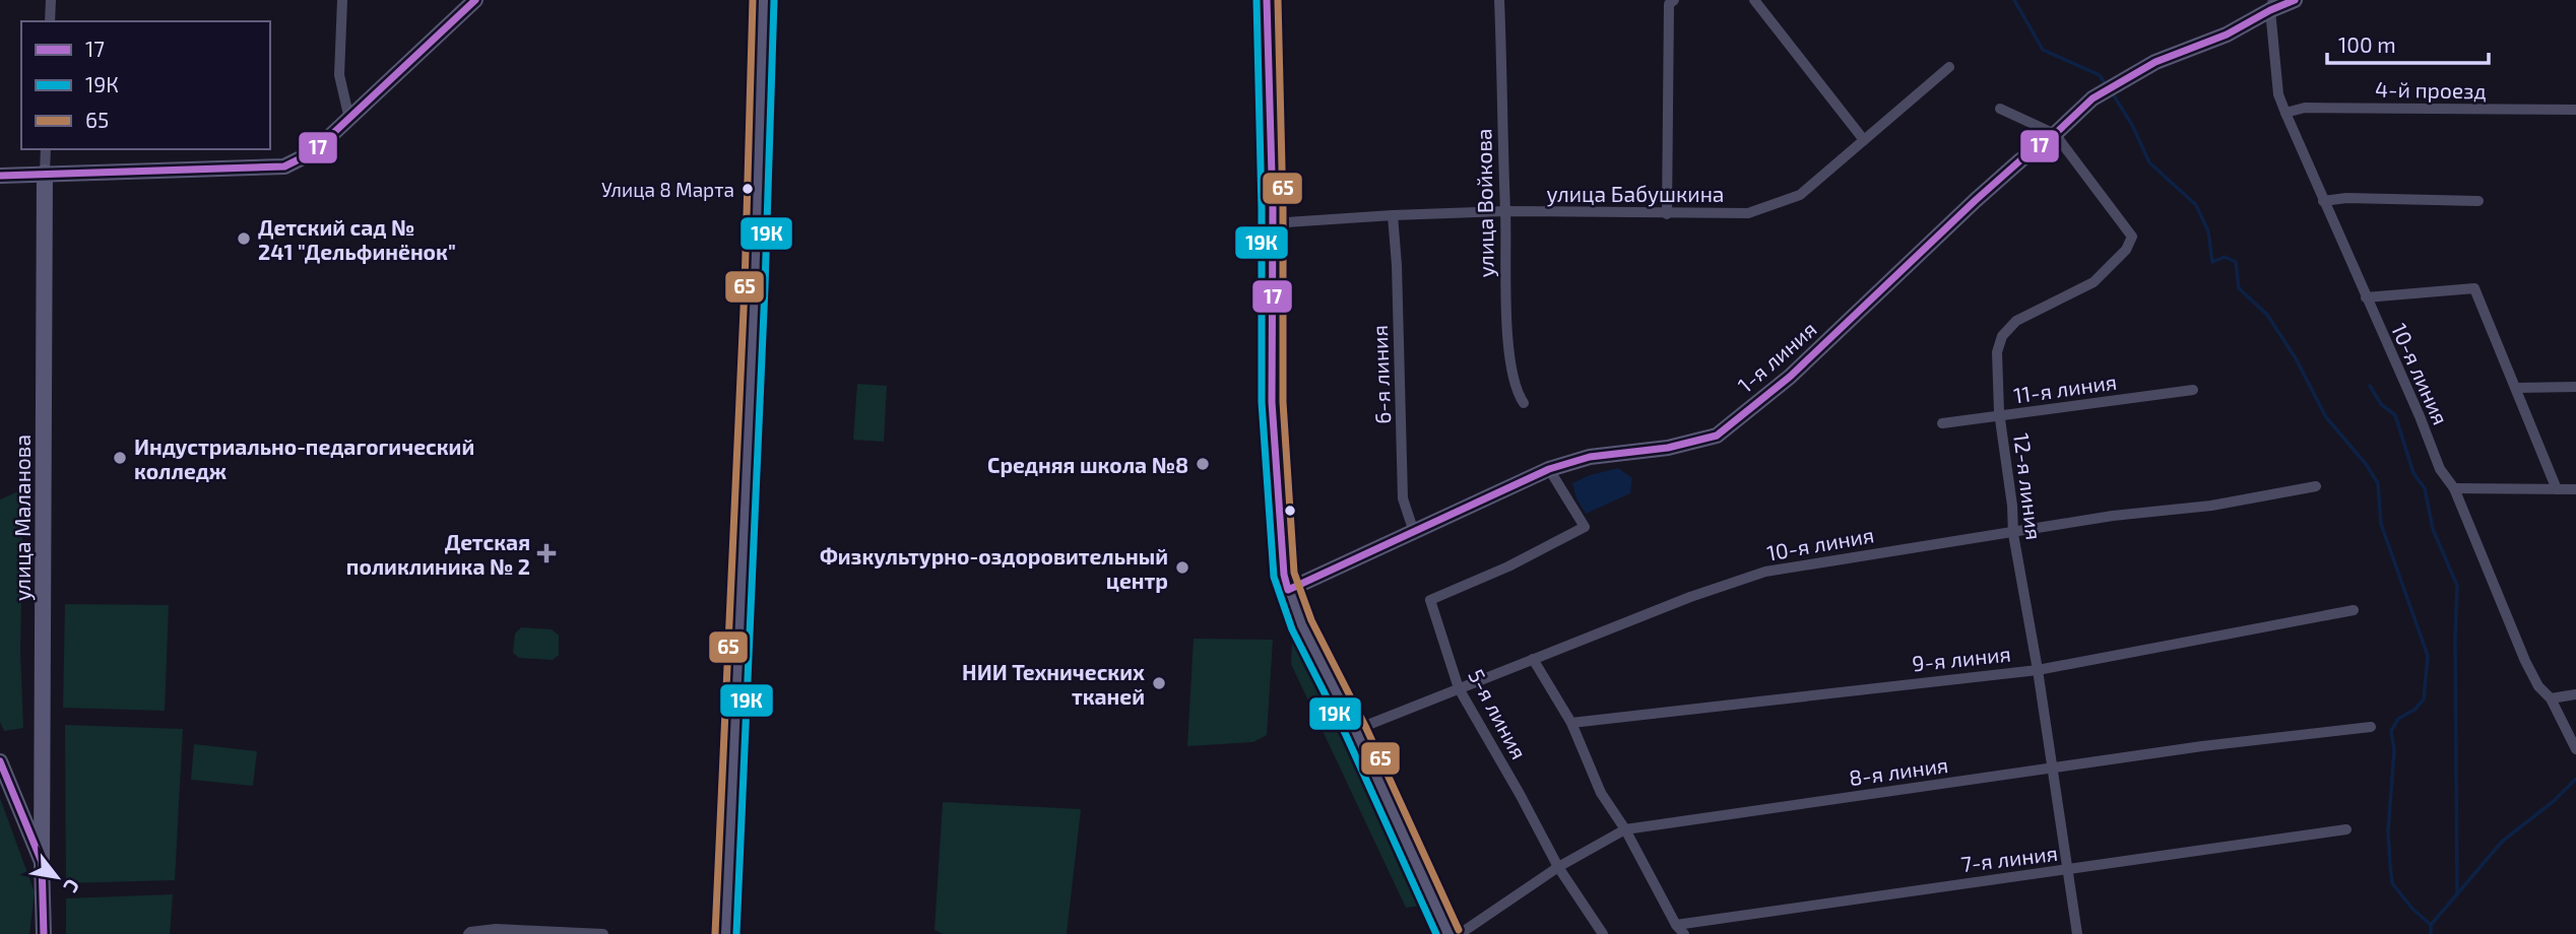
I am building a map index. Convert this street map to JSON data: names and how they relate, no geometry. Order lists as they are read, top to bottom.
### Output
{
  "streets": {
    "street": [
      "4-й проезд",
      "улица Бабушкина",
      "улица Войкова",
      "1-я линия",
      "10-я линия",
      "6-я линия",
      "11-я линия",
      "12-я линия",
      "улица Маланова",
      "9-я линия",
      "5-я линия",
      "8-я линия",
      "7-я линия"
    ]
  },
  "crossings": [
    ["4-й проезд", "10-я линия"],
    ["улица Бабушкина", "улица Войкова"],
    ["улица Бабушкина", "6-я линия"],
    ["1-я линия", "10-я линия"],
    ["1-я линия", "6-я линия"],
    ["1-я линия", "12-я линия"],
    ["1-я линия", "5-я линия"],
    ["10-я линия", "12-я линия"],
    ["10-я линия", "5-я линия"],
    ["11-я линия", "12-я линия"],
    ["12-я линия", "9-я линия"],
    ["12-я линия", "8-я линия"],
    ["12-я линия", "7-я линия"],
    ["5-я линия", "8-я линия"]
  ],
  "places": {
    "other": [
      "Улица 8 Марта",
      "Детский сад № 241 \"Дельфинёнок\"",
      "Индустриально-педагогический колледж",
      "Средняя школа №8",
      "Физкультурно-оздоровительный центр",
      "НИИ Технических тканей"
    ],
    "health": ["Детская поликлиника № 2"]
  },
  "lines": ["transit line 17", "transit line 19К", "transit line 65"],
  "legend": ["17", "19К", "65"],
  "scale_bar": "100 m",
  "north": "bottom right"
}
